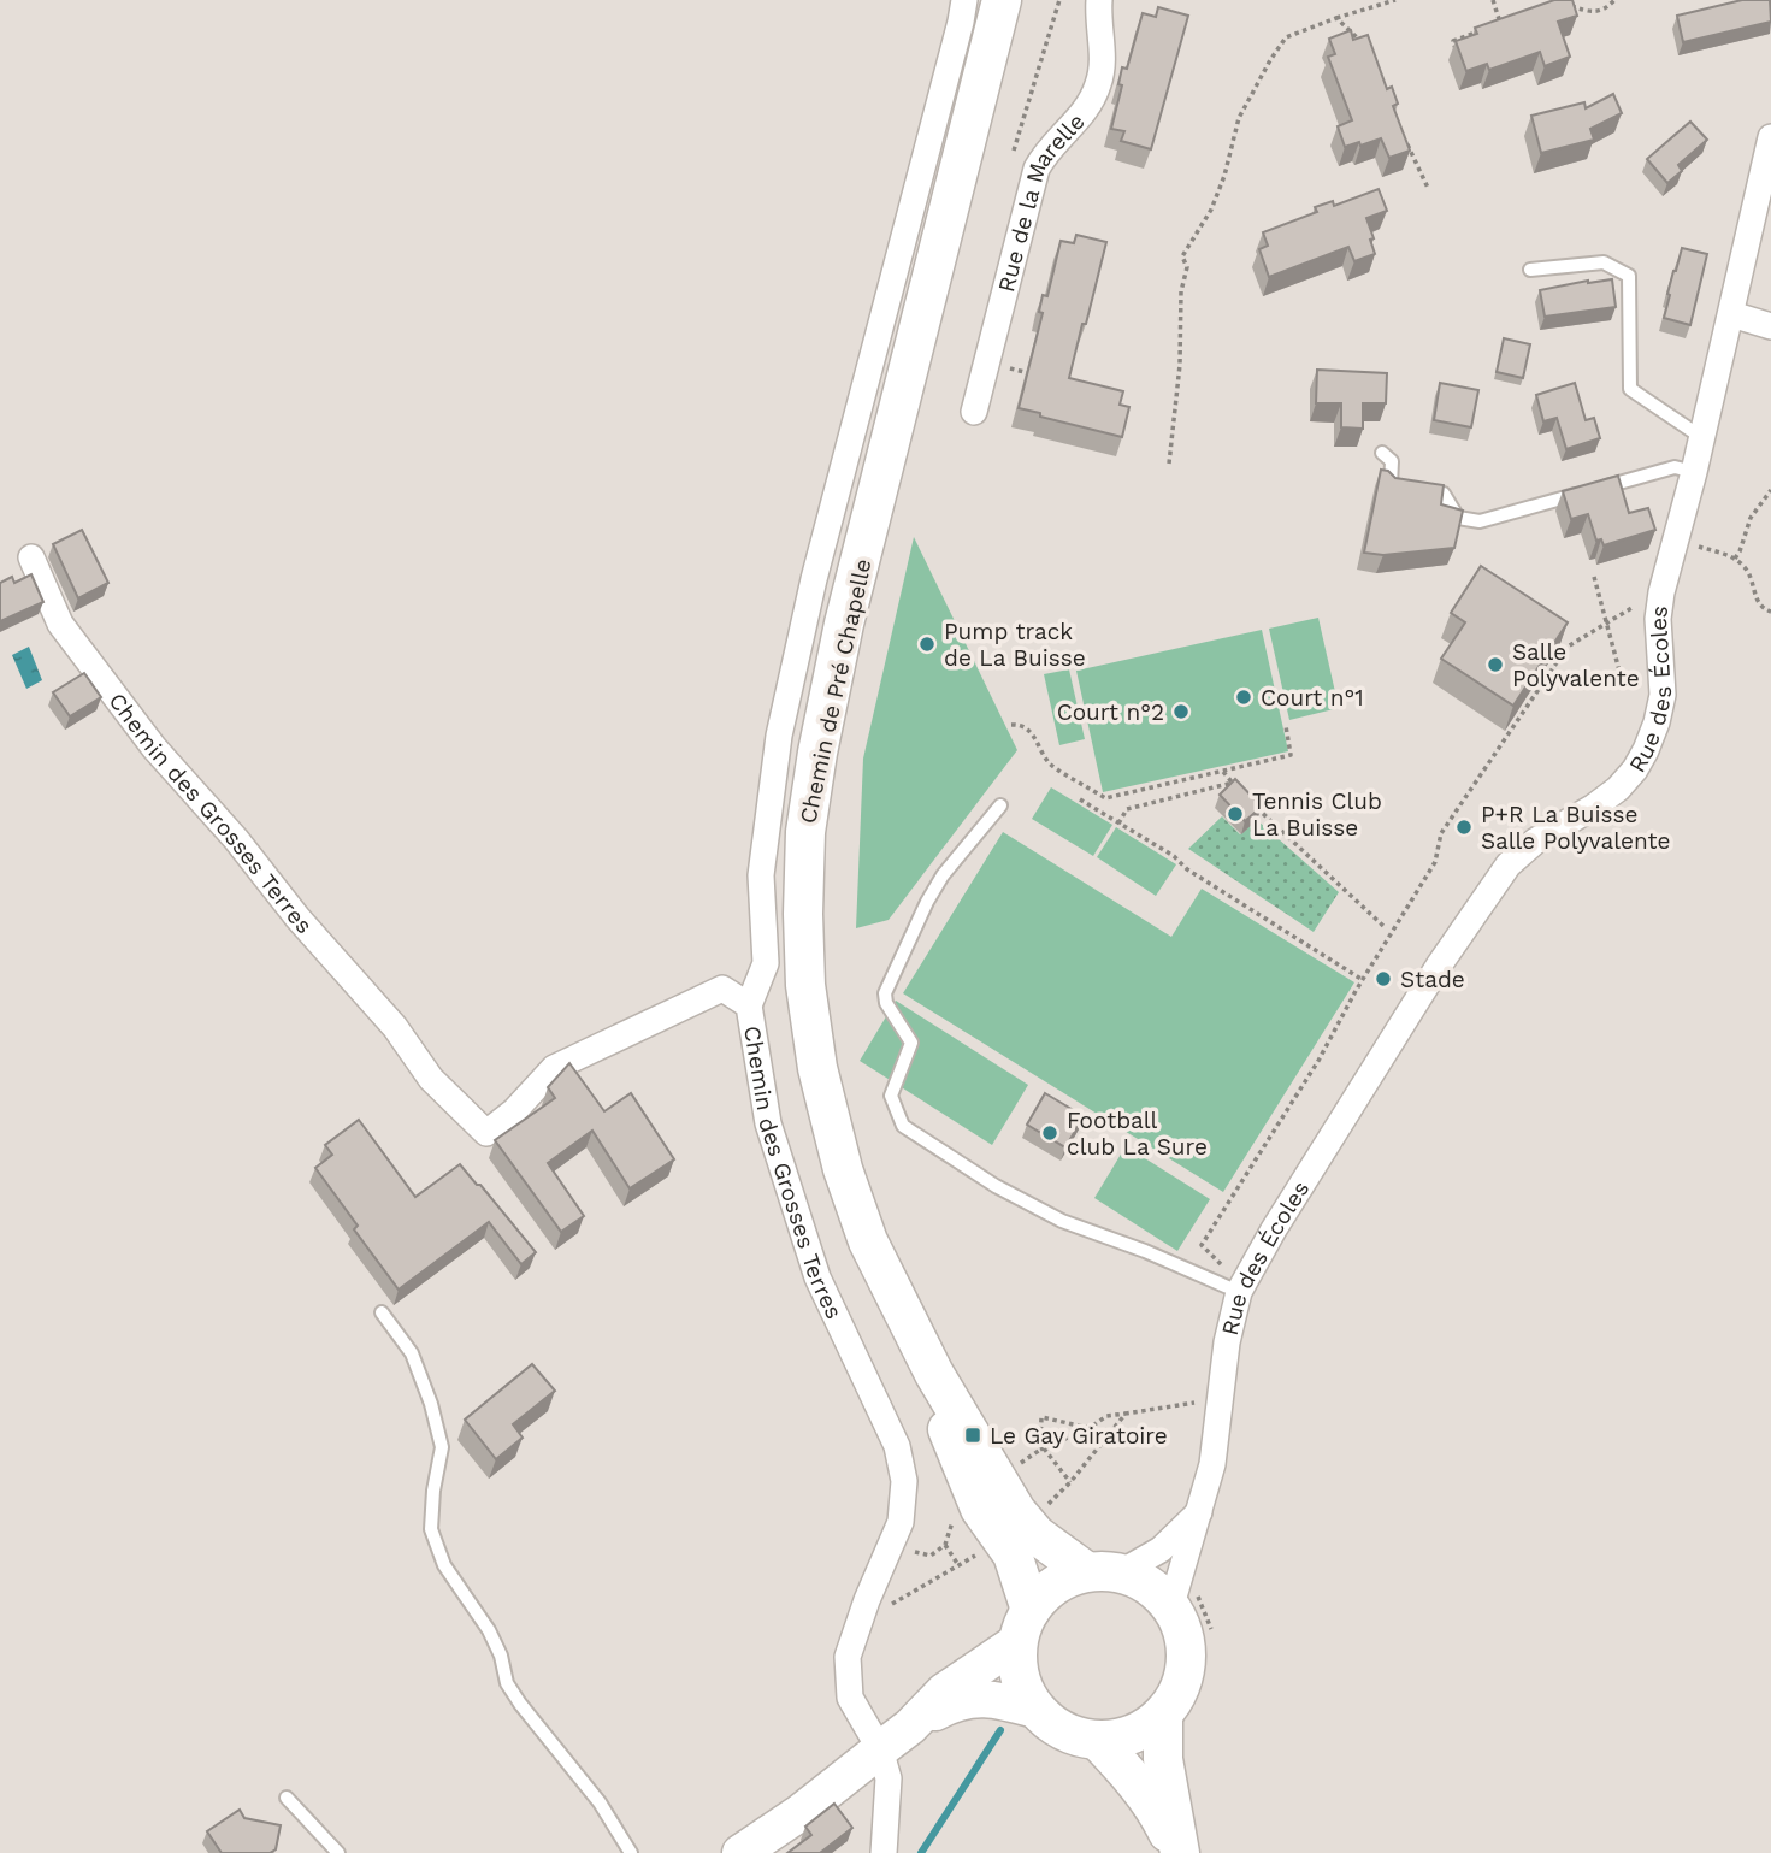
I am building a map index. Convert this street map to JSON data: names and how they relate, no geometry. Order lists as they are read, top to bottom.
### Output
{
  "streets": {
    "main road": ["Chemin de Pré Chapelle"],
    "street": ["Rue de la Marelle", "Rue des Écoles", "Chemin des Grosses Terres"]
  },
  "crossings": [
    ["Rue des Écoles", "Chemin de Pré Chapelle"]
  ],
  "places": {
    "other": [
      "Pump track de La Buisse",
      "Salle Polyvalente",
      "Court n°1",
      "Court n°2",
      "Tennis Club La Buisse",
      "P+R La Buisse Salle Polyvalente",
      "Stade",
      "Football club La Sure"
    ],
    "transit": ["Le Gay Giratoire"]
  }
}
